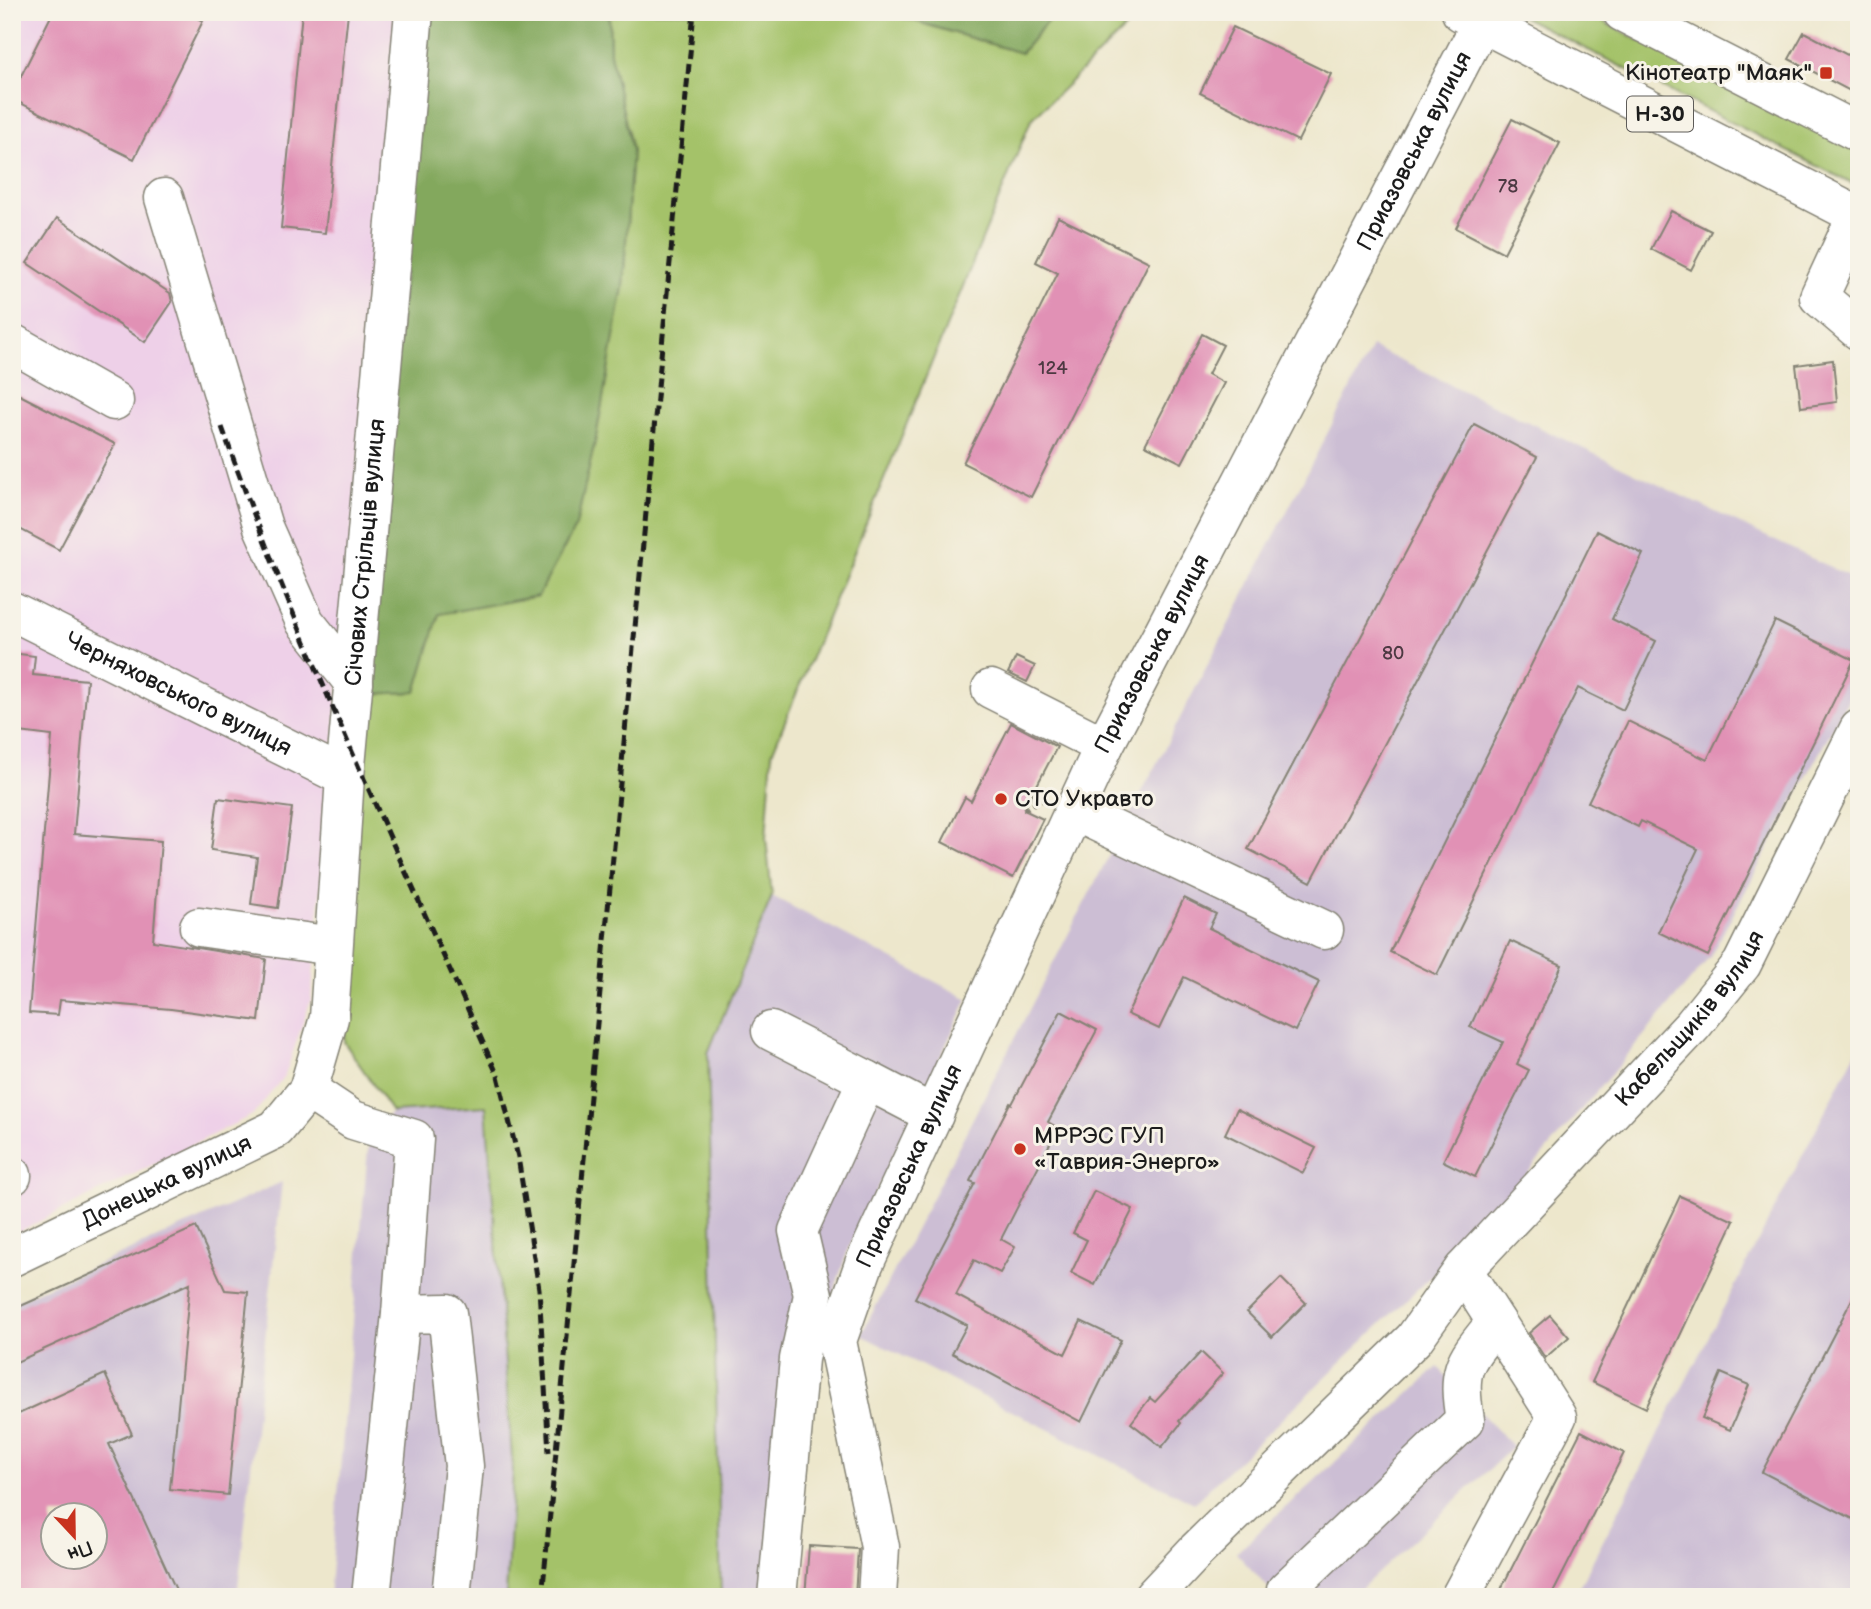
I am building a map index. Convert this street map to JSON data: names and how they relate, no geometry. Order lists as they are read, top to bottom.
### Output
{
  "streets": {
    "street": [
      "Н-30",
      "Приазовська вулиця",
      "Січових Стрільців вулиця",
      "Черняховського вулиця",
      "Кабельщиків вулиця",
      "Донецька вулиця"
    ]
  },
  "crossings": [
    ["Н-30", "Приазовська вулиця"],
    ["Січових Стрільців вулиця", "Черняховського вулиця"],
    ["Січових Стрільців вулиця", "Донецька вулиця"]
  ],
  "places": {
    "transit": ["Кінотеатр \"Маяк\""],
    "other": ["СТО Укравто", "МРРЭС ГУП «Таврия-Энерго»"]
  },
  "house_numbers": ["78", "124", "80"],
  "north": "bottom"
}
